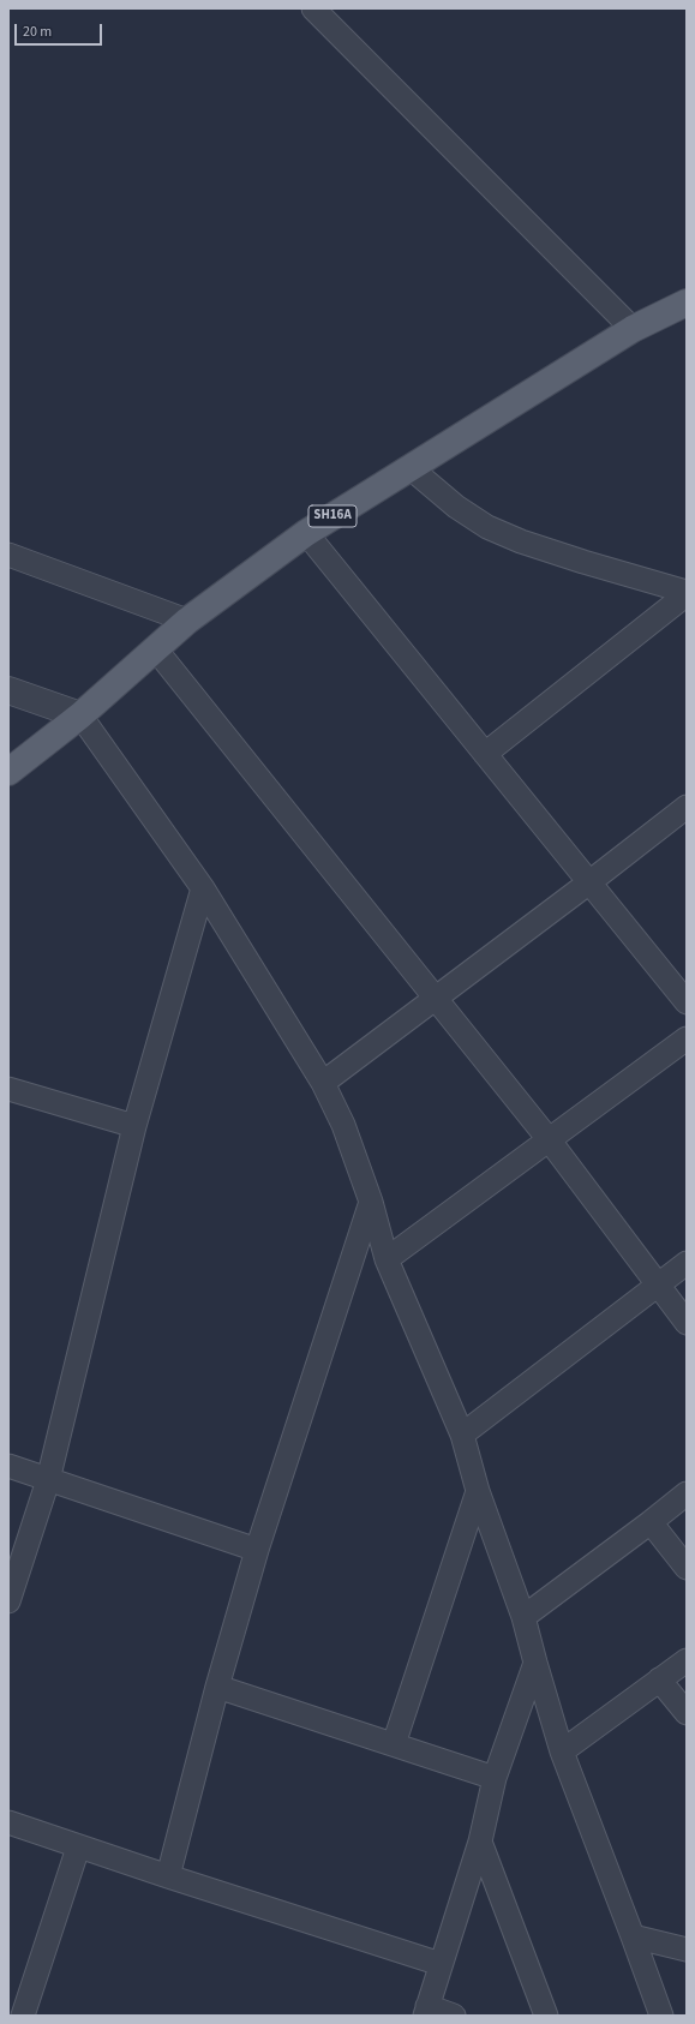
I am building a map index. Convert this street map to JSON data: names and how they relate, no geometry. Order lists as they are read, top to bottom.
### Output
{
  "streets": {
    "main road": ["SH16A"]
  },
  "scale_bar": "20 m"
}
